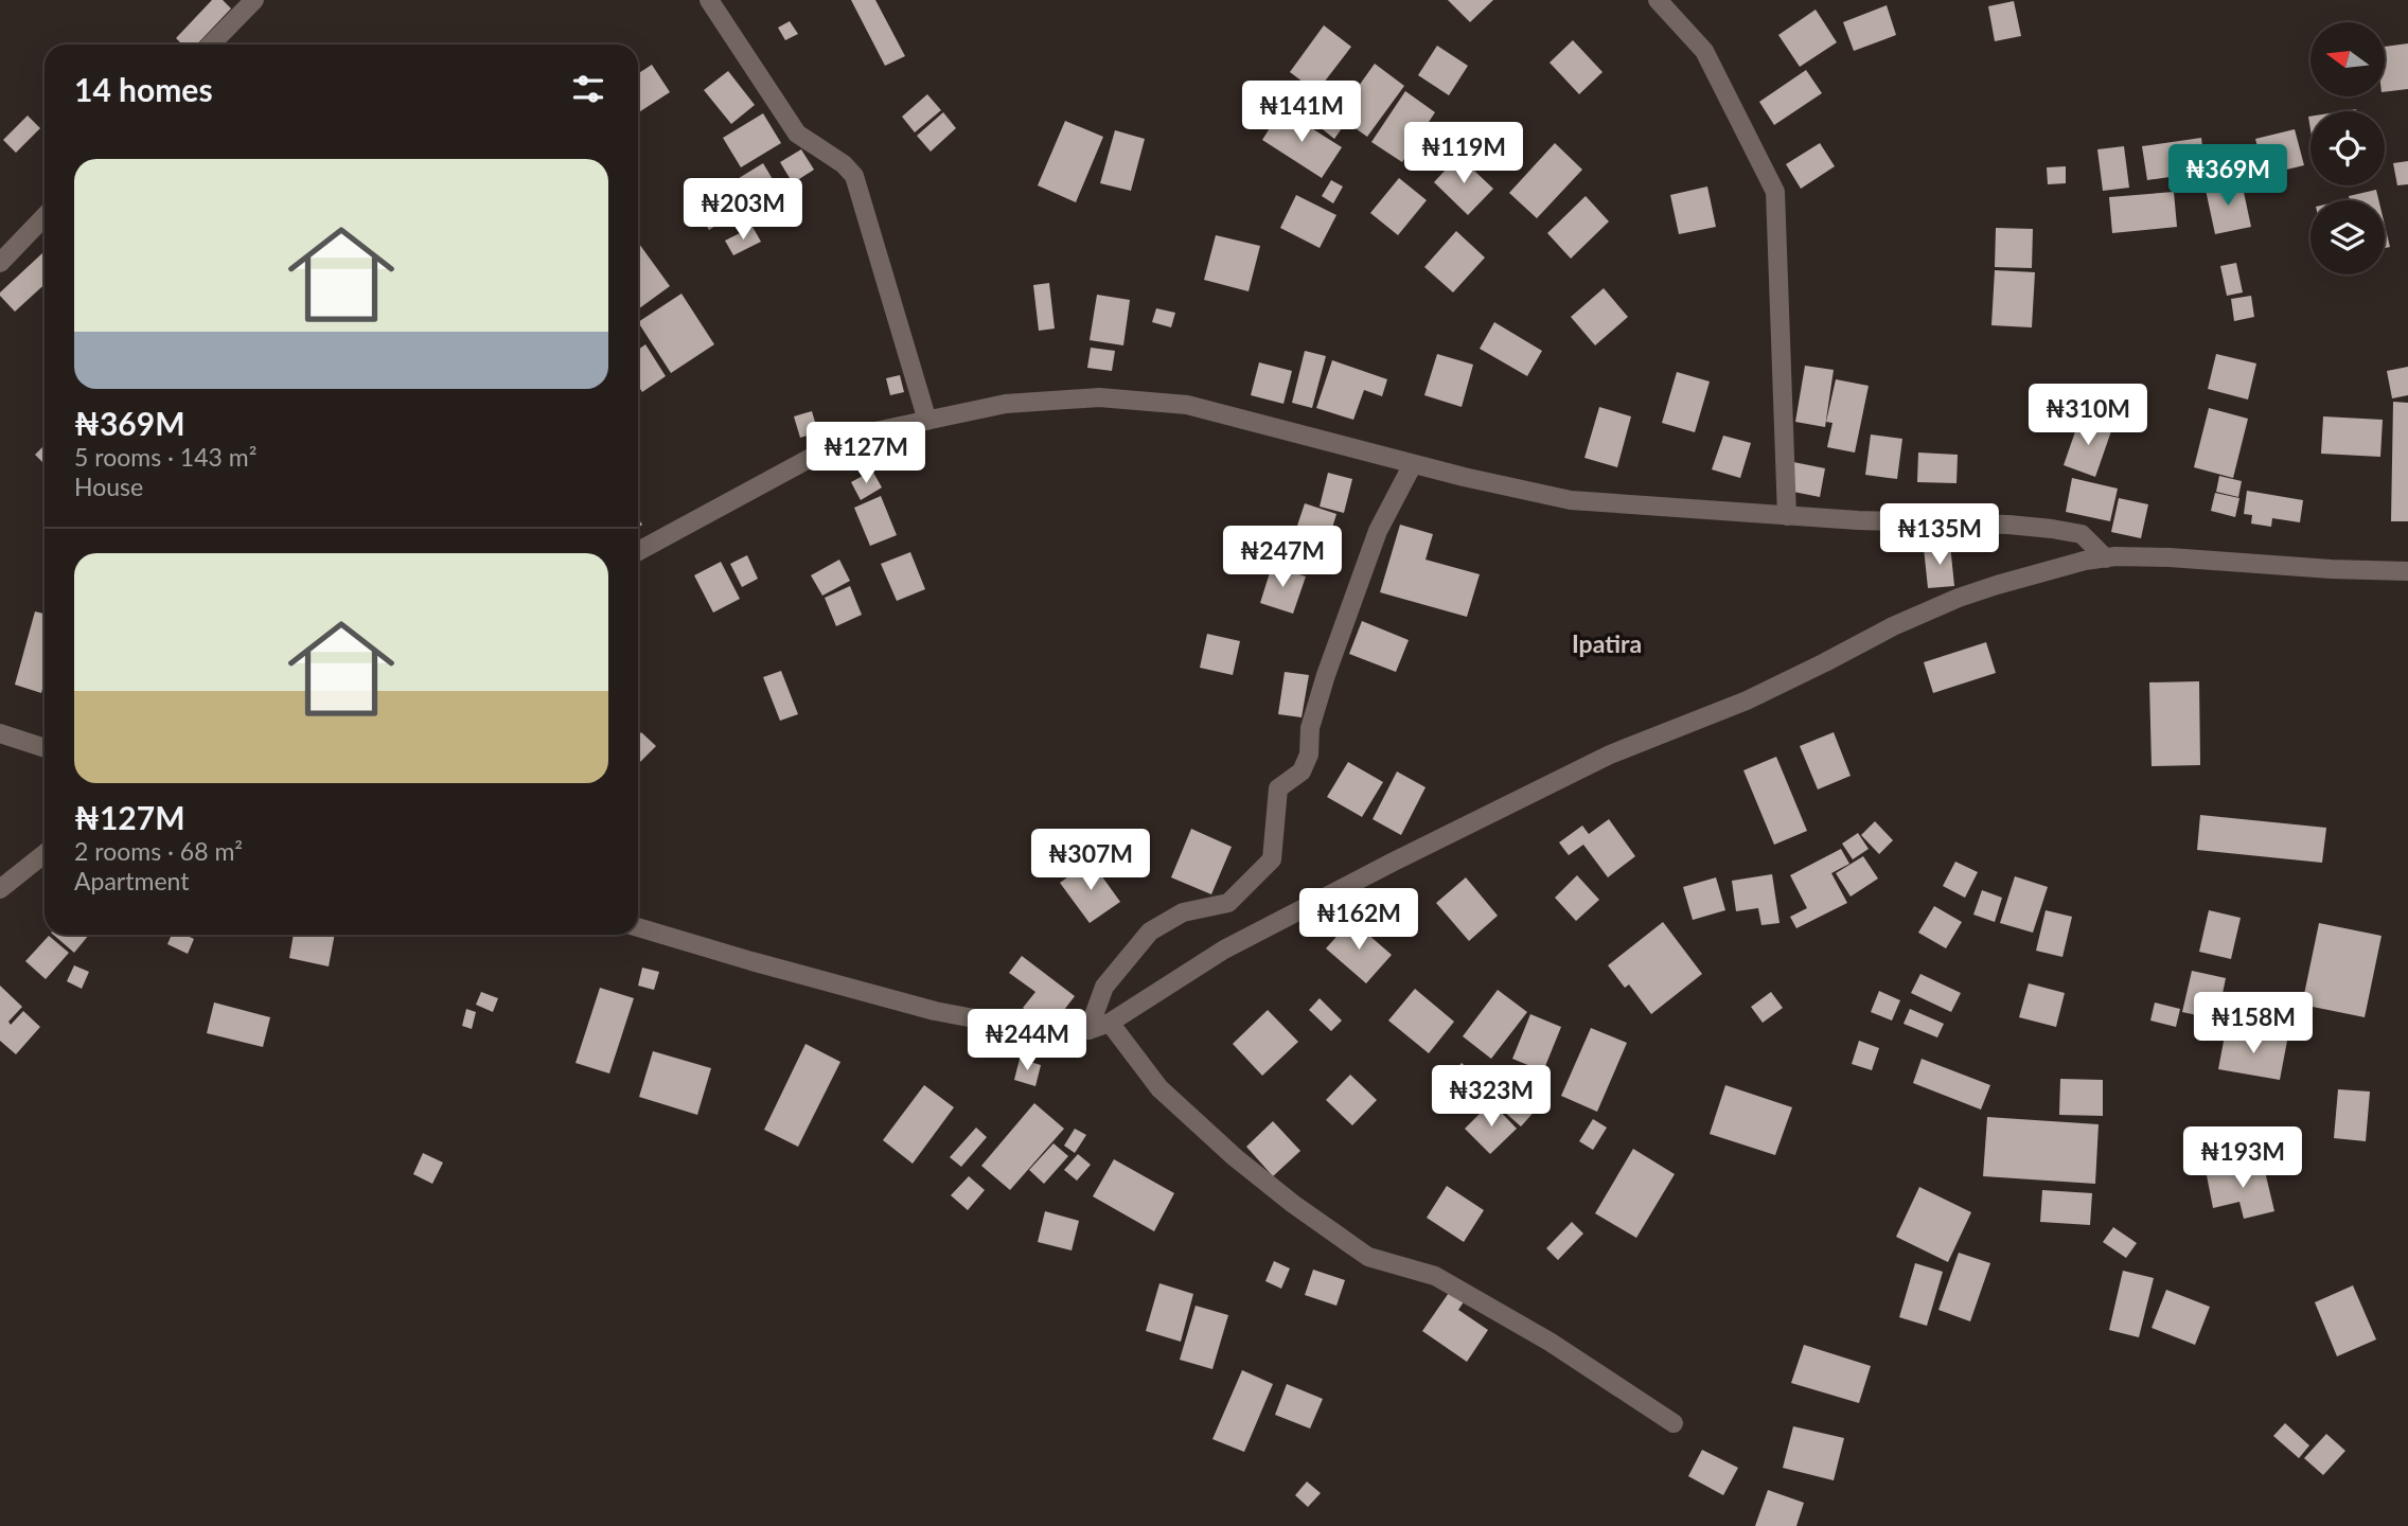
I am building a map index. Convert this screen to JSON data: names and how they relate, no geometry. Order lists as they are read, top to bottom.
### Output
{
  "districts": ["Ipatira"],
  "north": "left",
  "page": {
    "heading": "14 homes",
    "price": [
      "₦141M",
      "₦119M",
      "₦369M",
      "₦203M",
      "₦310M",
      "₦127M",
      "₦135M",
      "₦247M",
      "₦307M",
      "₦162M",
      "₦158M",
      "₦244M",
      "₦323M",
      "₦193M"
    ],
    "list": [
      {
        "name": "₦369M",
        "note": "5 rooms · 143 m² · House"
      },
      {
        "name": "₦127M",
        "note": "2 rooms · 68 m² · Apartment"
      }
    ]
  }
}
